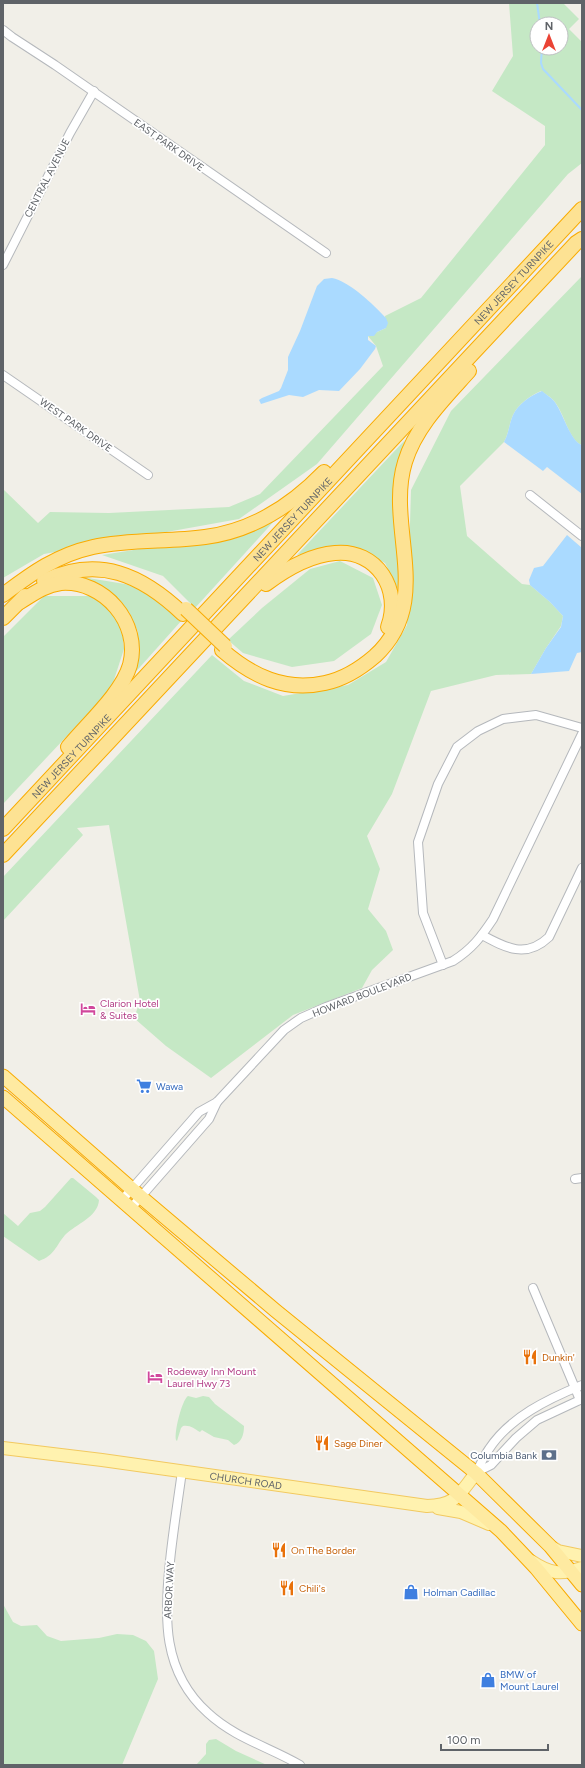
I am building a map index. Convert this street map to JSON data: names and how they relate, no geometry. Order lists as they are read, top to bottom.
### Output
{
  "streets": {
    "highway": ["NEW JERSEY TURNPIKE"],
    "main road": ["CHURCH ROAD"],
    "street": [
      "EAST PARK DRIVE",
      "CENTRAL AVENUE",
      "WEST PARK DRIVE",
      "HOWARD BOULEVARD",
      "ARBOR WAY"
    ]
  },
  "crossings": [
    ["EAST PARK DRIVE", "CENTRAL AVENUE"],
    ["CHURCH ROAD", "ARBOR WAY"]
  ],
  "places": {
    "hotel": ["Clarion Hotel & Suites", "Rodeway Inn Mount Laurel Hwy 73"],
    "supermarket": ["Wawa"],
    "restaurant": [
      "Dunkin'",
      "Sage Diner",
      "On The Border",
      "Chili's"
    ],
    "bank": ["Columbia Bank"],
    "shop": ["Holman Cadillac", "BMW of Mount Laurel"]
  },
  "scale_bar": "100 m",
  "north": "top"
}
